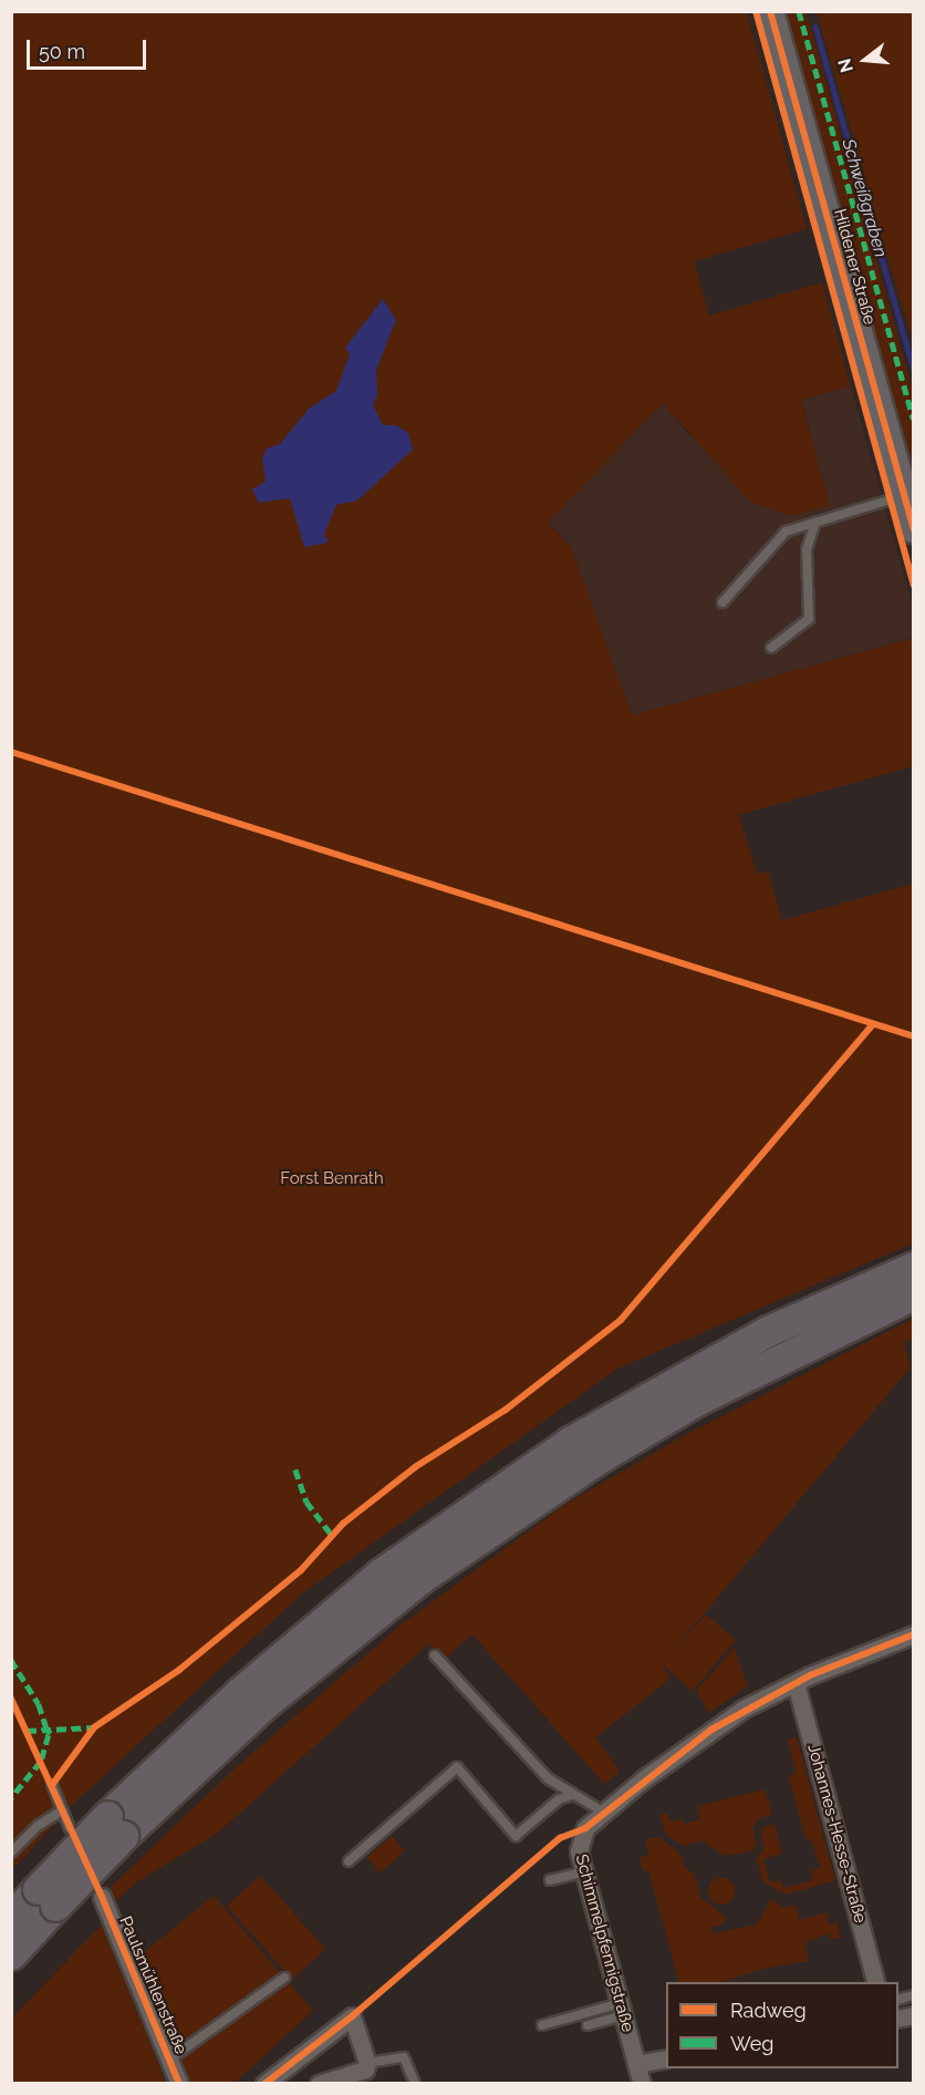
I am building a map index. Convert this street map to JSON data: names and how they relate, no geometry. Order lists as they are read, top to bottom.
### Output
{
  "streets": {
    "main road": ["Hildener Straße"],
    "street": ["Johannes-Hesse-Straße", "Schimmelpfennigstraße", "Paulsmühlenstraße"]
  },
  "crossings": [
    ["Johannes-Hesse-Straße", "Schimmelpfennigstraße"]
  ],
  "water": ["Schweißgraben"],
  "parks": ["Forst Benrath"],
  "legend": ["Radweg", "Weg"],
  "scale_bar": "50 m",
  "north": "left"
}
